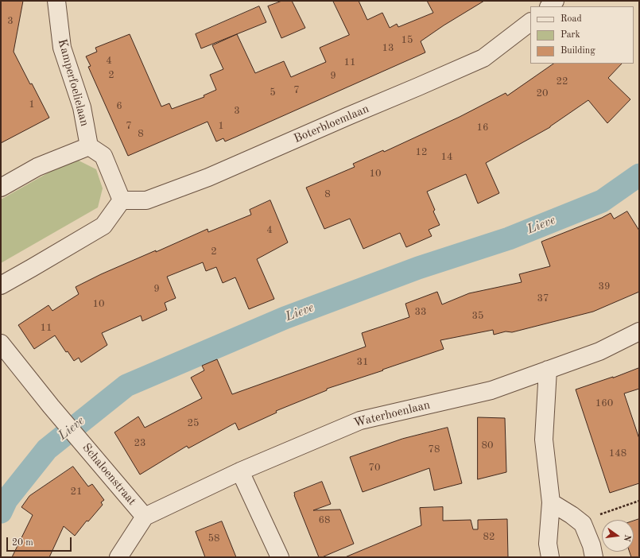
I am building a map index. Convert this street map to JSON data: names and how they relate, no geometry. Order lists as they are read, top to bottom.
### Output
{
  "streets": {
    "street": [
      "Kamperfoelielaan",
      "Boterbloemlaan",
      "Waterhoenlaan",
      "Schaloenstraat"
    ]
  },
  "crossings": [
    ["Waterhoenlaan", "Schaloenstraat"]
  ],
  "water": ["Lieve"],
  "house_numbers": [
    "3",
    "15",
    "13",
    "4",
    "11",
    "2",
    "9",
    "22",
    "7",
    "5",
    "20",
    "1",
    "6",
    "3",
    "7",
    "1",
    "16",
    "8",
    "12",
    "14",
    "10",
    "8",
    "4",
    "2",
    "39",
    "9",
    "37",
    "10",
    "33",
    "35",
    "11",
    "31",
    "160",
    "25",
    "23",
    "80",
    "78",
    "148",
    "70",
    "21",
    "68",
    "82",
    "58"
  ],
  "legend": ["Road", "Park", "Building"],
  "scale_bar": "20 m",
  "north": "right"
}
